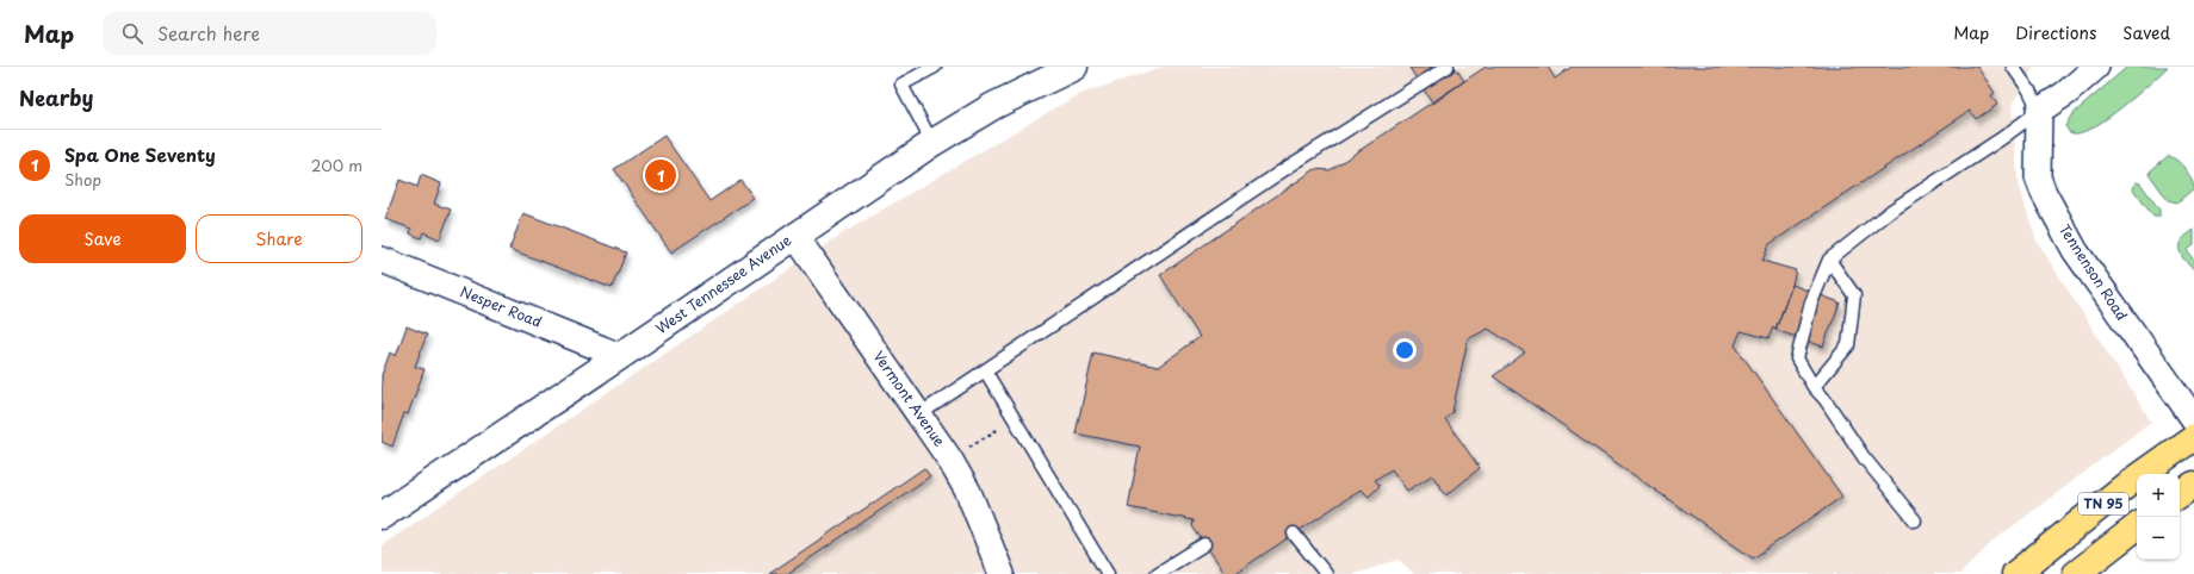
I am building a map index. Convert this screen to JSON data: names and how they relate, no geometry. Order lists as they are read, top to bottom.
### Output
{
  "streets": {
    "highway": ["TN 95"],
    "street": [
      "Tennenson Road",
      "West Tennessee Avenue",
      "Nesper Road",
      "Vermont Avenue"
    ]
  },
  "crossings": [
    ["West Tennessee Avenue", "Nesper Road"],
    ["West Tennessee Avenue", "Vermont Avenue"]
  ],
  "page": {
    "header": "Map",
    "search": "Search here",
    "nav": ["Map", "Directions", "Saved"],
    "heading": "Nearby",
    "list": [
      {
        "mark": "1",
        "name": "Spa One Seventy",
        "note": "Shop",
        "value": "200 m"
      }
    ],
    "pins": "1",
    "buttons": ["Save", "Share"],
    "map_buttons": ["+", "−"]
  }
}
